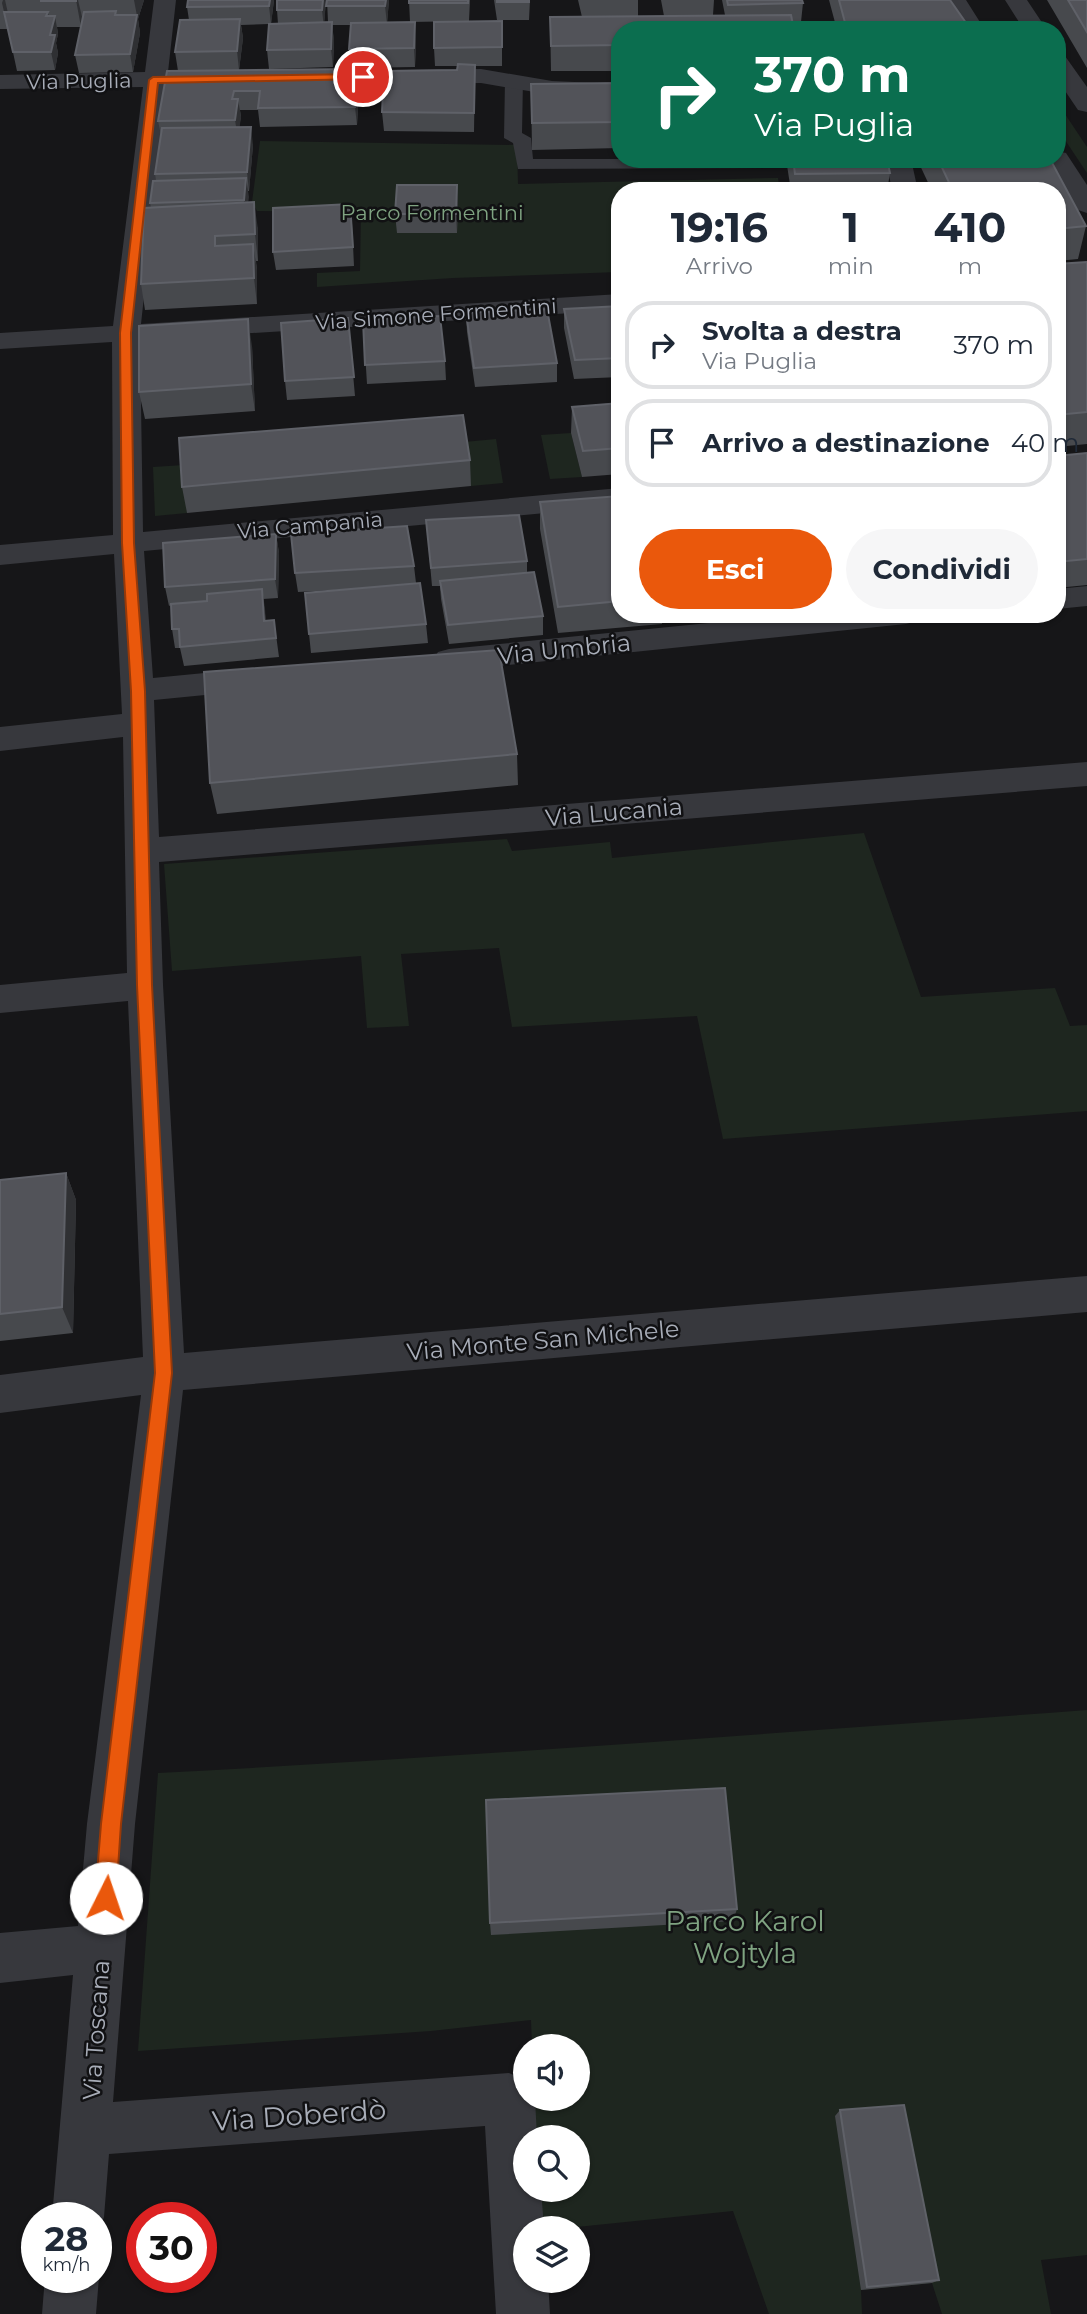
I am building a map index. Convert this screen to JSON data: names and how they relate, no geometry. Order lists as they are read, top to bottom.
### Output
{
  "streets": {
    "street": [
      "Via Puglia",
      "Via Simone Formentini",
      "Via Campania",
      "Via Umbria",
      "Via Lucania",
      "Via Monte San Michele",
      "Via Toscana",
      "Via Doberdò"
    ]
  },
  "crossings": [
    ["Via Puglia", "Via Toscana"],
    ["Via Simone Formentini", "Via Toscana"],
    ["Via Campania", "Via Toscana"],
    ["Via Lucania", "Via Toscana"],
    ["Via Monte San Michele", "Via Toscana"],
    ["Via Toscana", "Via Doberdò"]
  ],
  "parks": ["Parco Formentini", "Parco Karol Wojtyla"],
  "page": {
    "turn": ["370 m", "Via Puglia"],
    "eta": [
      "19:16",
      "Arrivo",
      "1",
      "min",
      "410",
      "m"
    ],
    "list": [
      {
        "name": "Svolta a destra",
        "note": "Via Puglia",
        "value": "370 m"
      },
      {
        "name": "Arrivo a destinazione",
        "value": "40 m"
      }
    ],
    "buttons": ["Esci", "Condividi"],
    "speed": "28 km/h",
    "limit": "30"
  }
}
